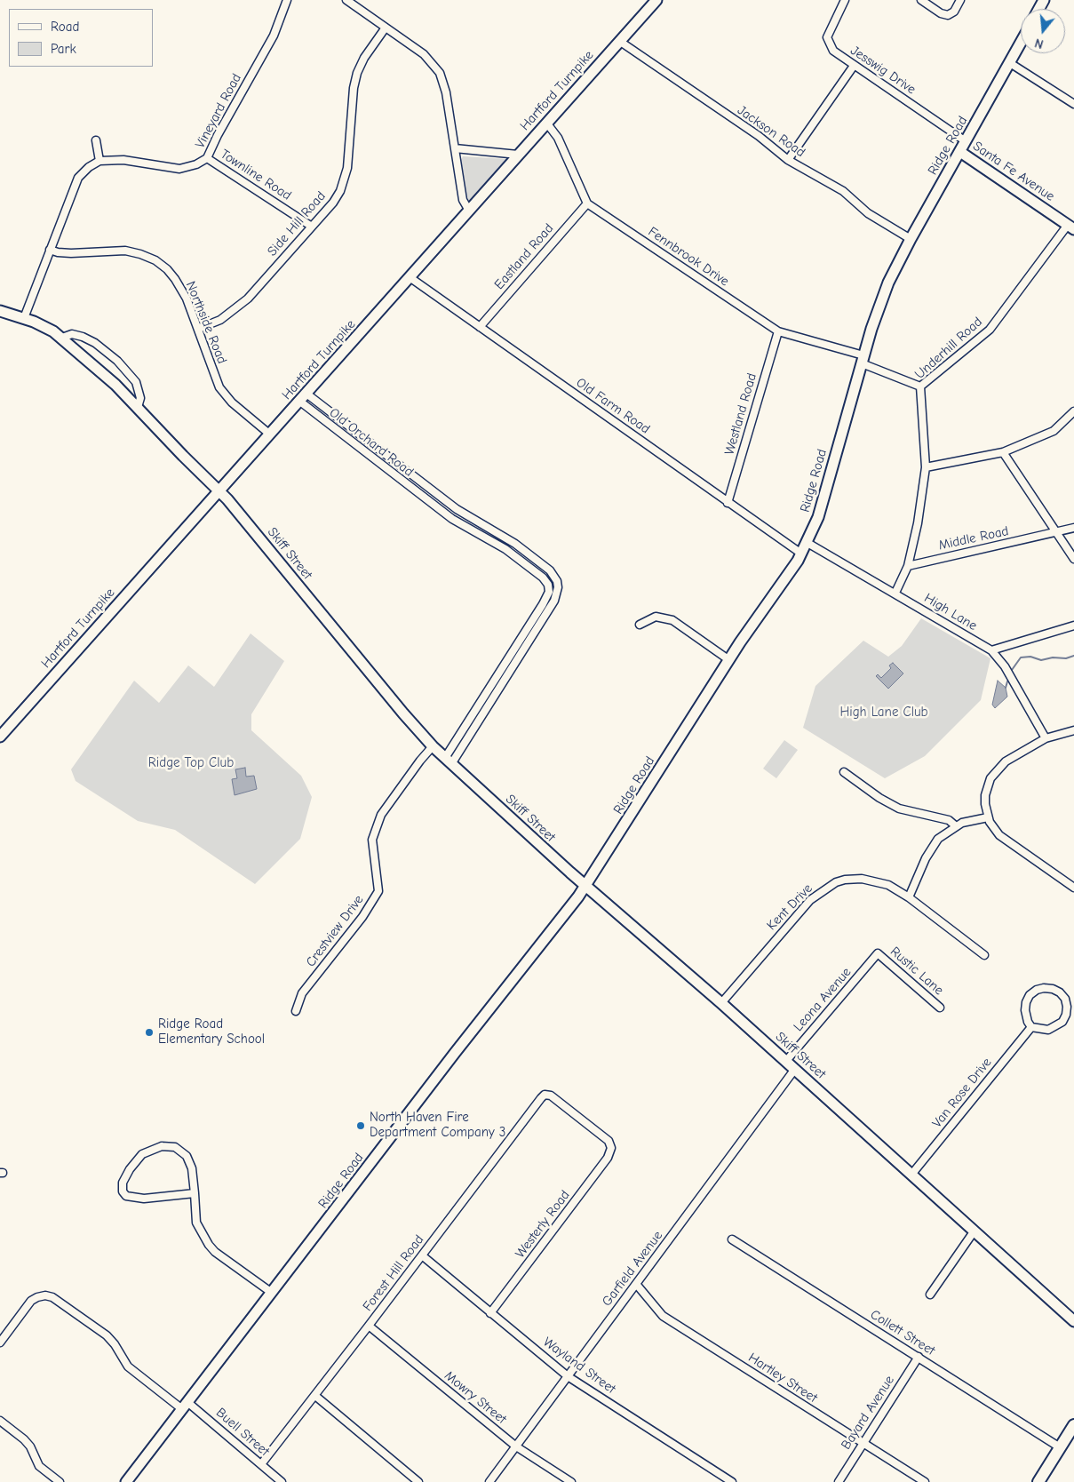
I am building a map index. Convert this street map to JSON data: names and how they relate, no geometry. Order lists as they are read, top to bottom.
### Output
{
  "streets": {
    "main road": [
      "Hartford Turnpike",
      "Ridge Road",
      "Santa Fe Avenue",
      "Skiff Street"
    ],
    "street": [
      "Jesswig Drive",
      "Vineyard Road",
      "Jackson Road",
      "Townline Road",
      "Side Hill Road",
      "Eastland Road",
      "Fennbrook Drive",
      "Northside Road",
      "Underhill Road",
      "Old Farm Road",
      "Westland Road",
      "Old Orchard Road",
      "Middle Road",
      "High Lane",
      "Kent Drive",
      "Crestview Drive",
      "Rustic Lane",
      "Leona Avenue",
      "Van Rose Drive",
      "Westerly Road",
      "Garfield Avenue",
      "Forest Hill Road",
      "Collett Street",
      "Wayland Street",
      "Hartley Street",
      "Mowry Street",
      "Bayard Avenue",
      "Buell Street"
    ]
  },
  "crossings": [
    ["Jesswig Drive", "Ridge Road"],
    ["Hartford Turnpike", "Jackson Road"],
    ["Hartford Turnpike", "Northside Road"],
    ["Hartford Turnpike", "Old Farm Road"],
    ["Hartford Turnpike", "Old Orchard Road"],
    ["Hartford Turnpike", "Skiff Street"],
    ["Vineyard Road", "Townline Road"],
    ["Jackson Road", "Ridge Road"],
    ["Ridge Road", "Santa Fe Avenue"],
    ["Ridge Road", "Fennbrook Drive"],
    ["Ridge Road", "Old Farm Road"],
    ["Ridge Road", "Skiff Street"],
    ["Ridge Road", "High Lane"],
    ["Ridge Road", "Buell Street"],
    ["Santa Fe Avenue", "Underhill Road"],
    ["Townline Road", "Side Hill Road"],
    ["Side Hill Road", "Northside Road"],
    ["Eastland Road", "Fennbrook Drive"],
    ["Eastland Road", "Old Farm Road"],
    ["Fennbrook Drive", "Underhill Road"],
    ["Fennbrook Drive", "Westland Road"],
    ["Underhill Road", "Middle Road"],
    ["Old Farm Road", "Westland Road"],
    ["Skiff Street", "Kent Drive"],
    ["Skiff Street", "Crestview Drive"],
    ["Skiff Street", "Leona Avenue"],
    ["Skiff Street", "Van Rose Drive"],
    ["Skiff Street", "Garfield Avenue"],
    ["Rustic Lane", "Leona Avenue"],
    ["Westerly Road", "Forest Hill Road"],
    ["Westerly Road", "Wayland Street"],
    ["Garfield Avenue", "Wayland Street"],
    ["Garfield Avenue", "Hartley Street"],
    ["Garfield Avenue", "Mowry Street"],
    ["Forest Hill Road", "Wayland Street"],
    ["Forest Hill Road", "Mowry Street"],
    ["Forest Hill Road", "Buell Street"],
    ["Collett Street", "Bayard Avenue"],
    ["Hartley Street", "Bayard Avenue"]
  ],
  "parks": ["High Lane Club", "Ridge Top Club"],
  "places": ["Ridge Road Elementary School", "North Haven Fire Department Company 3"],
  "legend": ["Road", "Park"],
  "north": "bottom"
}
